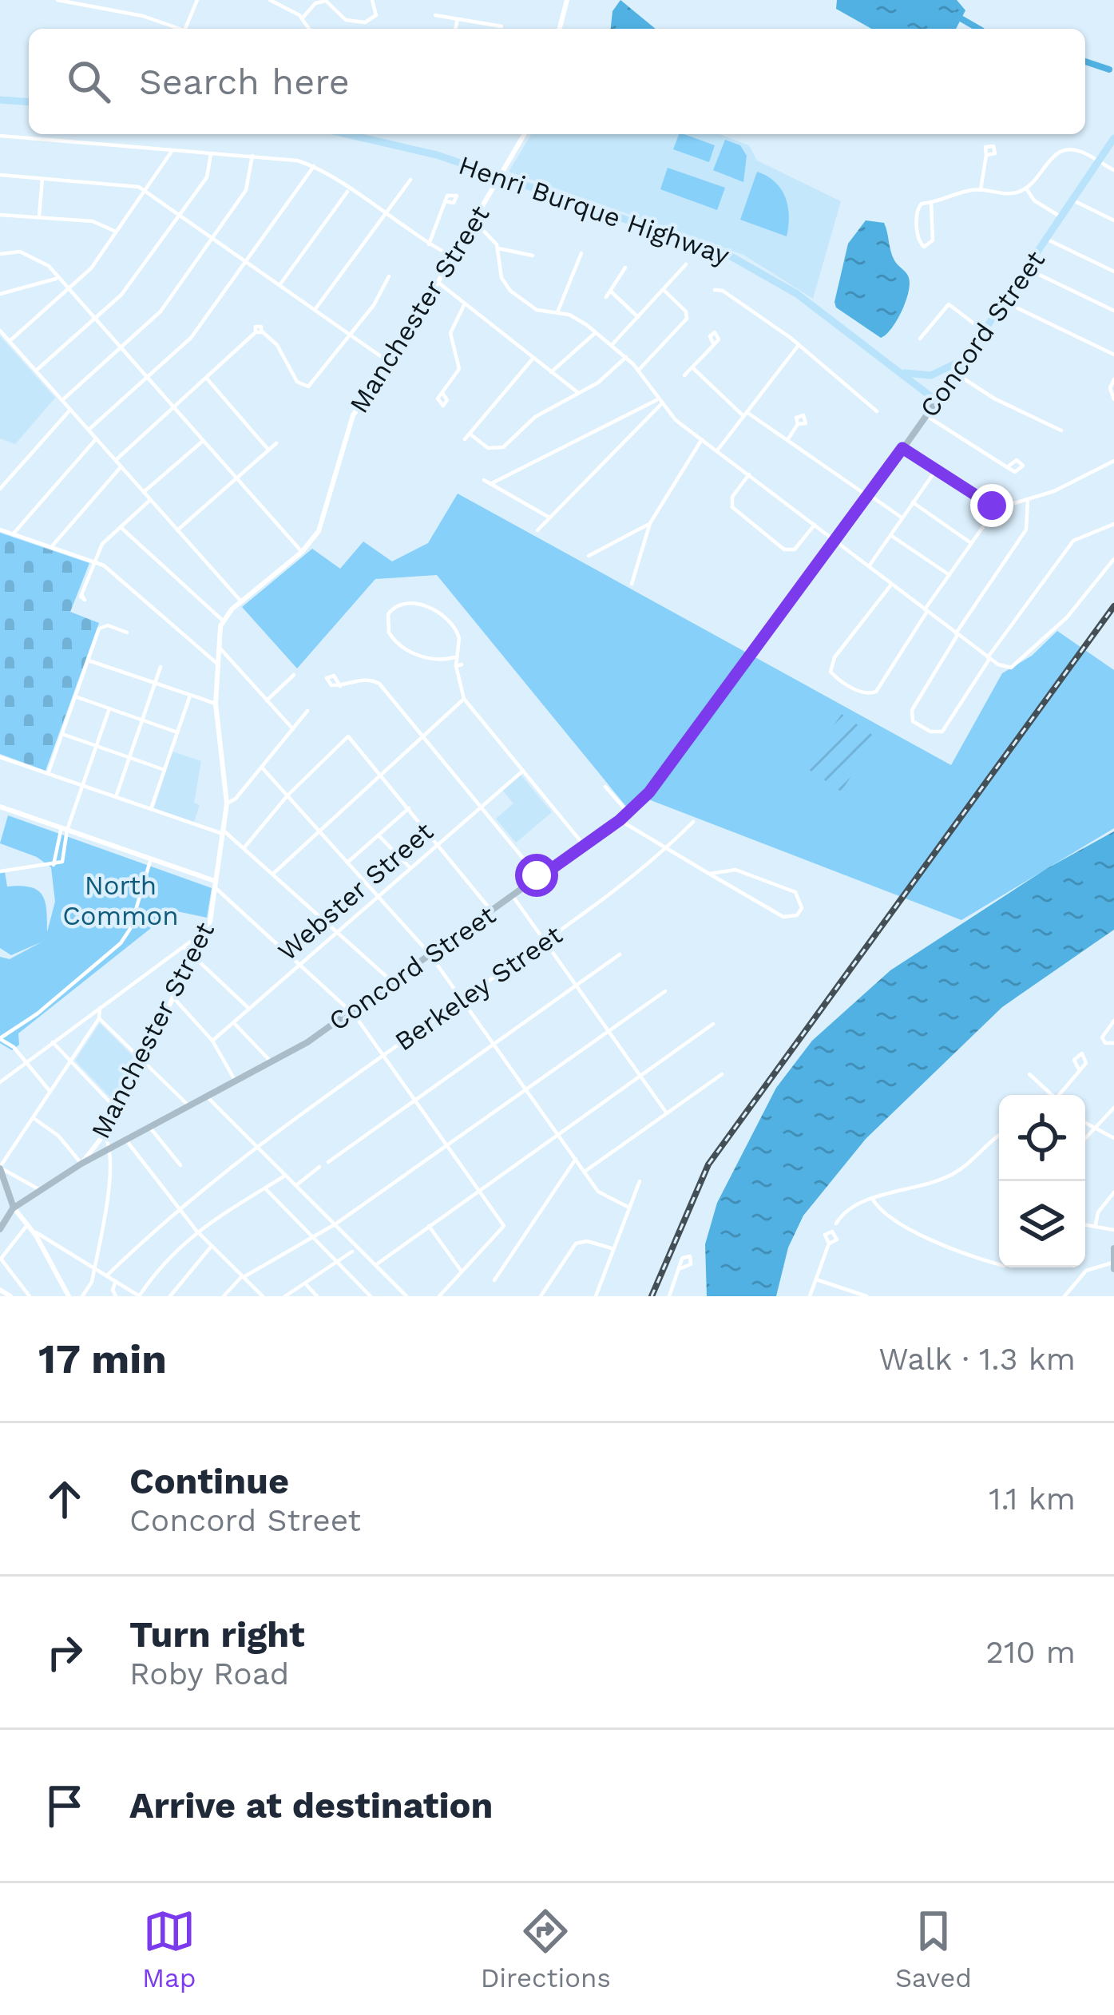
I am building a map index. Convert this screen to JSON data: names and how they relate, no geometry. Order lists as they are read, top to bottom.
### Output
{
  "streets": {
    "main road": ["Henri Burque Highway", "Concord Street"],
    "street": ["Manchester Street", "Webster Street", "Berkeley Street"]
  },
  "crossings": [
    ["Henri Burque Highway", "Manchester Street"],
    ["Henri Burque Highway", "Concord Street"],
    ["Manchester Street", "Concord Street"]
  ],
  "parks": ["North Common"],
  "page": {
    "search": "Search here",
    "heading": ["17 min", "Walk · 1.3 km"],
    "list": [
      ["Continue", "Concord Street", "1.1 km"],
      ["Turn right", "Roby Road", "210 m"],
      "Arrive at destination"
    ],
    "nav": ["Map", "Directions", "Saved"]
  }
}
